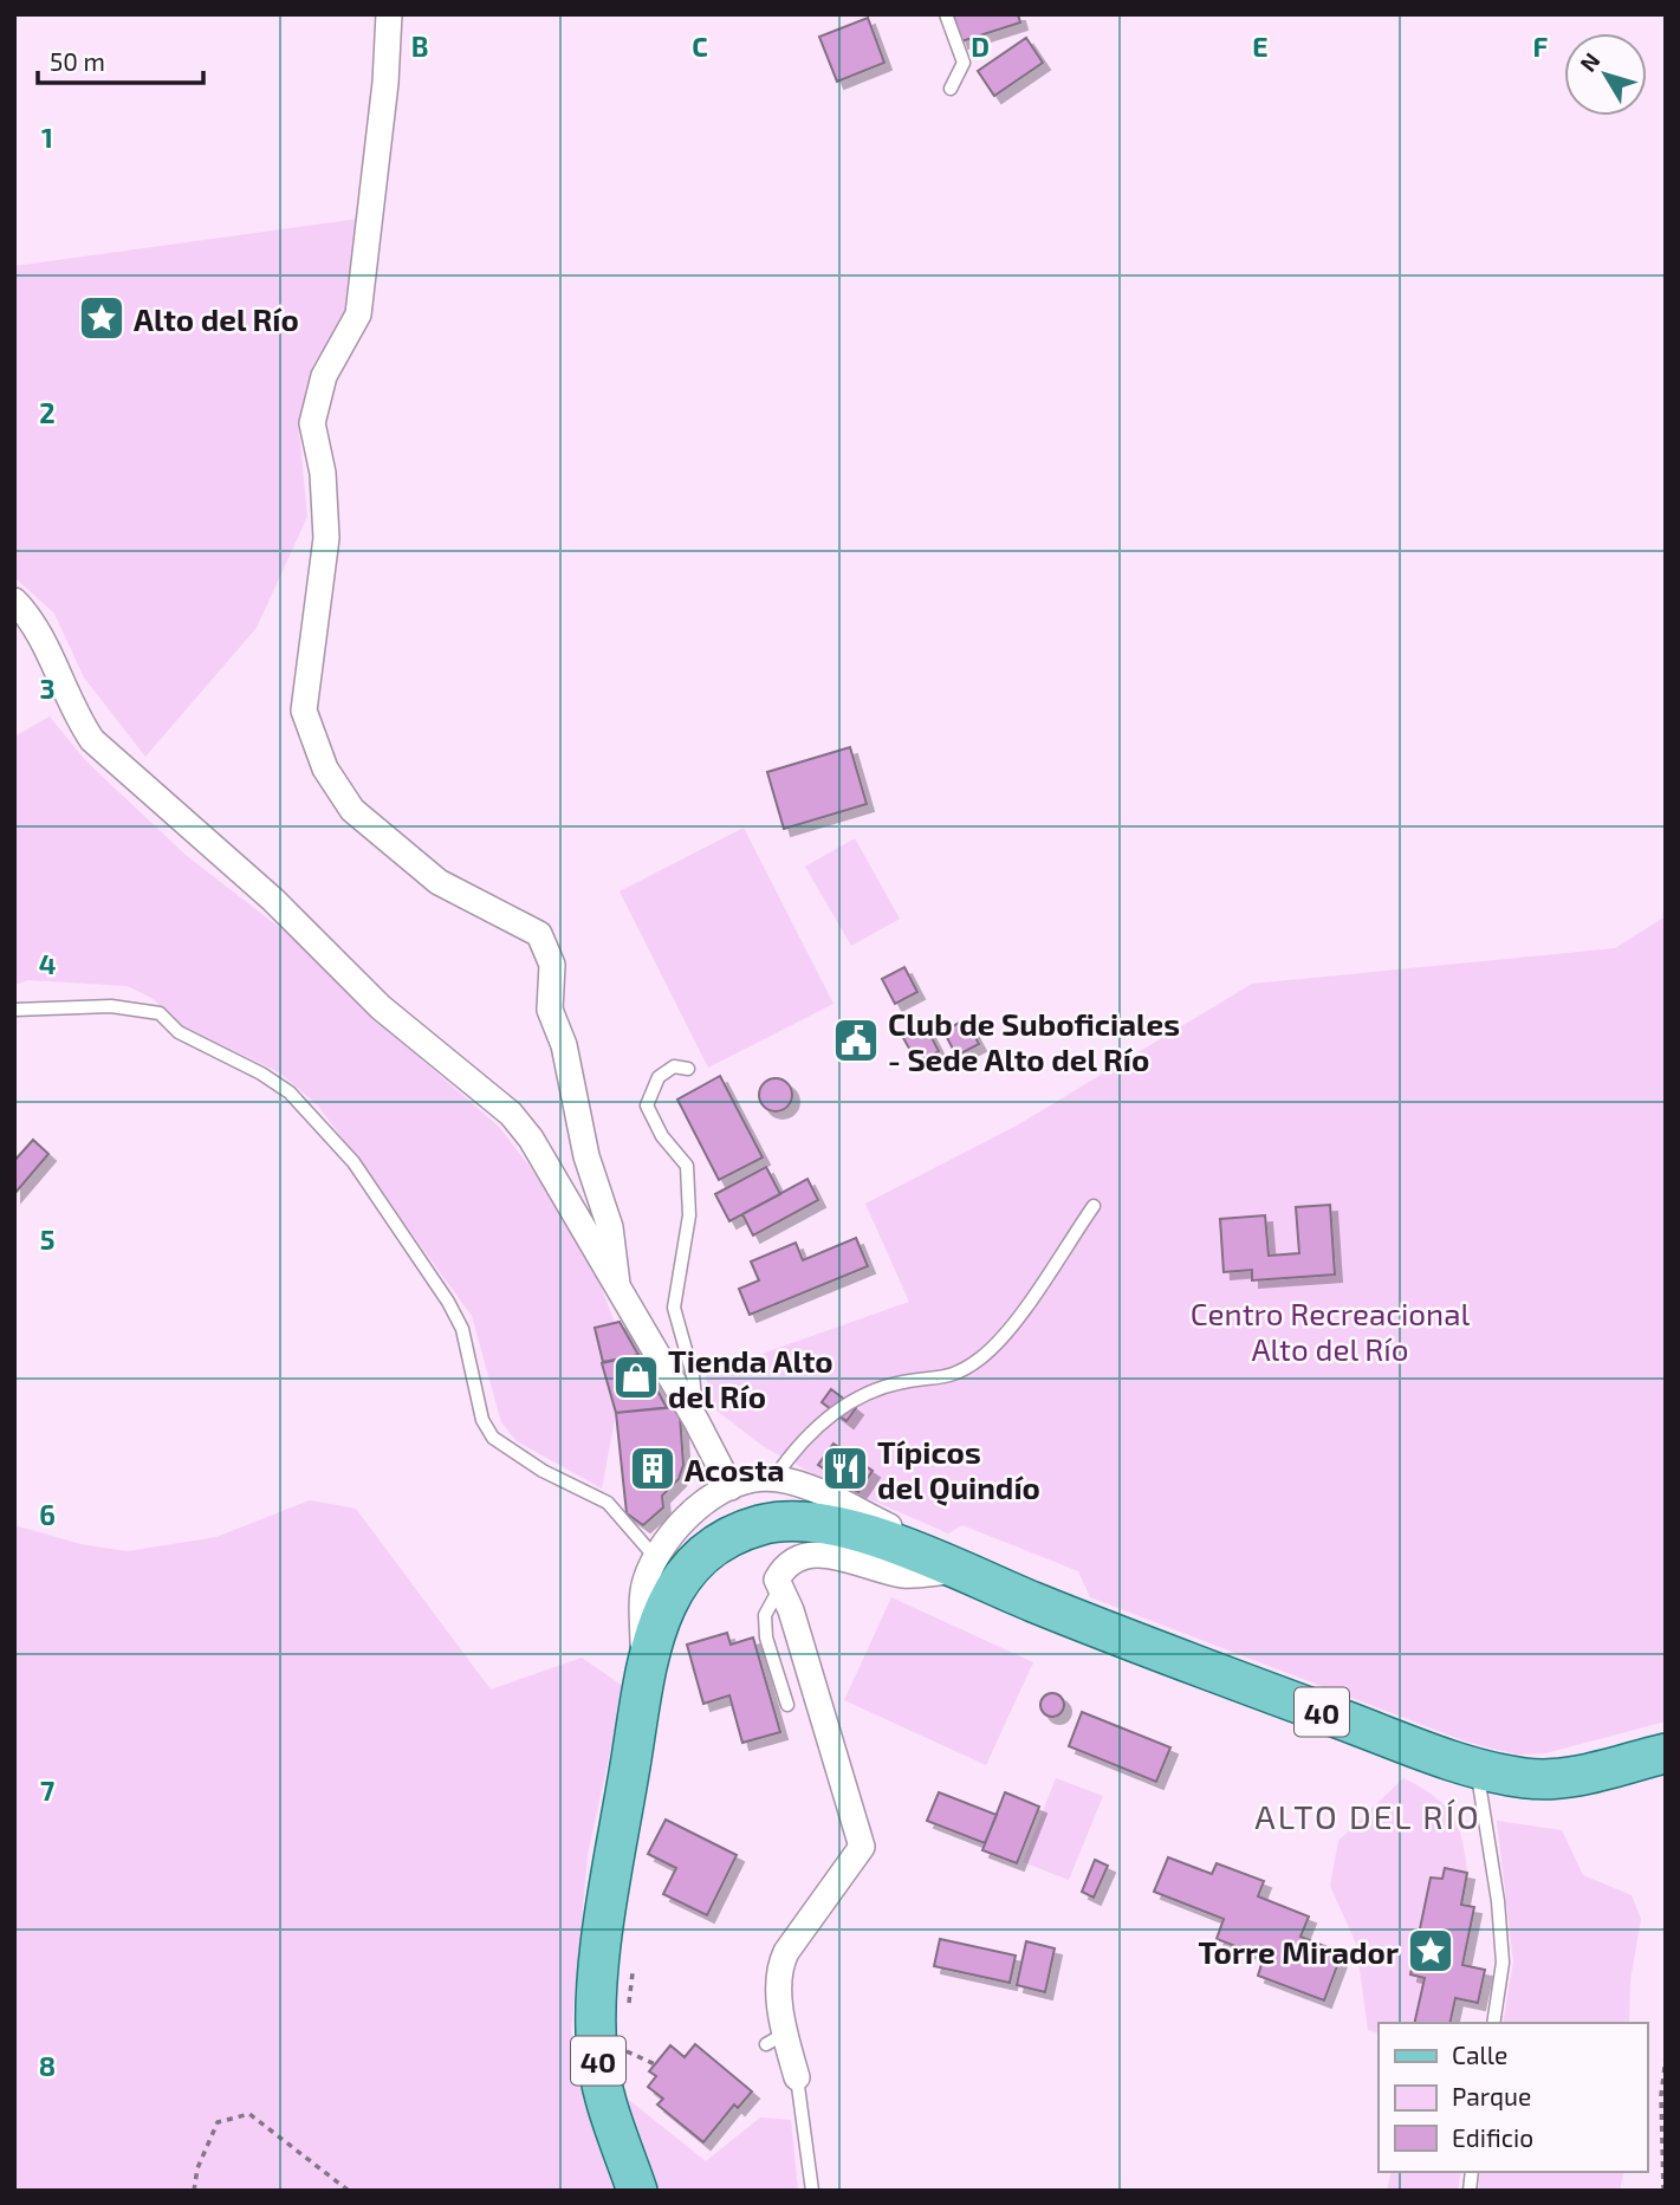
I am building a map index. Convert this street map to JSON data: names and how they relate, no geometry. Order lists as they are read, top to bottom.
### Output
{
  "streets": {
    "main road": ["40"]
  },
  "districts": ["ALTO DEL RÍO"],
  "parks": ["Centro Recreacional Alto del Río"],
  "places": {
    "place": ["Alto del Río", "Torre Mirador"],
    "public building": ["Club de Suboficiales - Sede Alto del Río"],
    "shop": ["Tienda Alto del Río"],
    "building": ["Acosta"],
    "restaurant": ["Típicos del Quindío"]
  },
  "legend": ["Calle", "Parque", "Edificio"],
  "scale_bar": "50 m",
  "north": "top left",
  "grid": {
    "columns": [
      "B",
      "C",
      "D",
      "E",
      "F"
    ],
    "rows": [
      "1",
      "2",
      "3",
      "4",
      "5",
      "6",
      "7",
      "8"
    ]
  }
}
